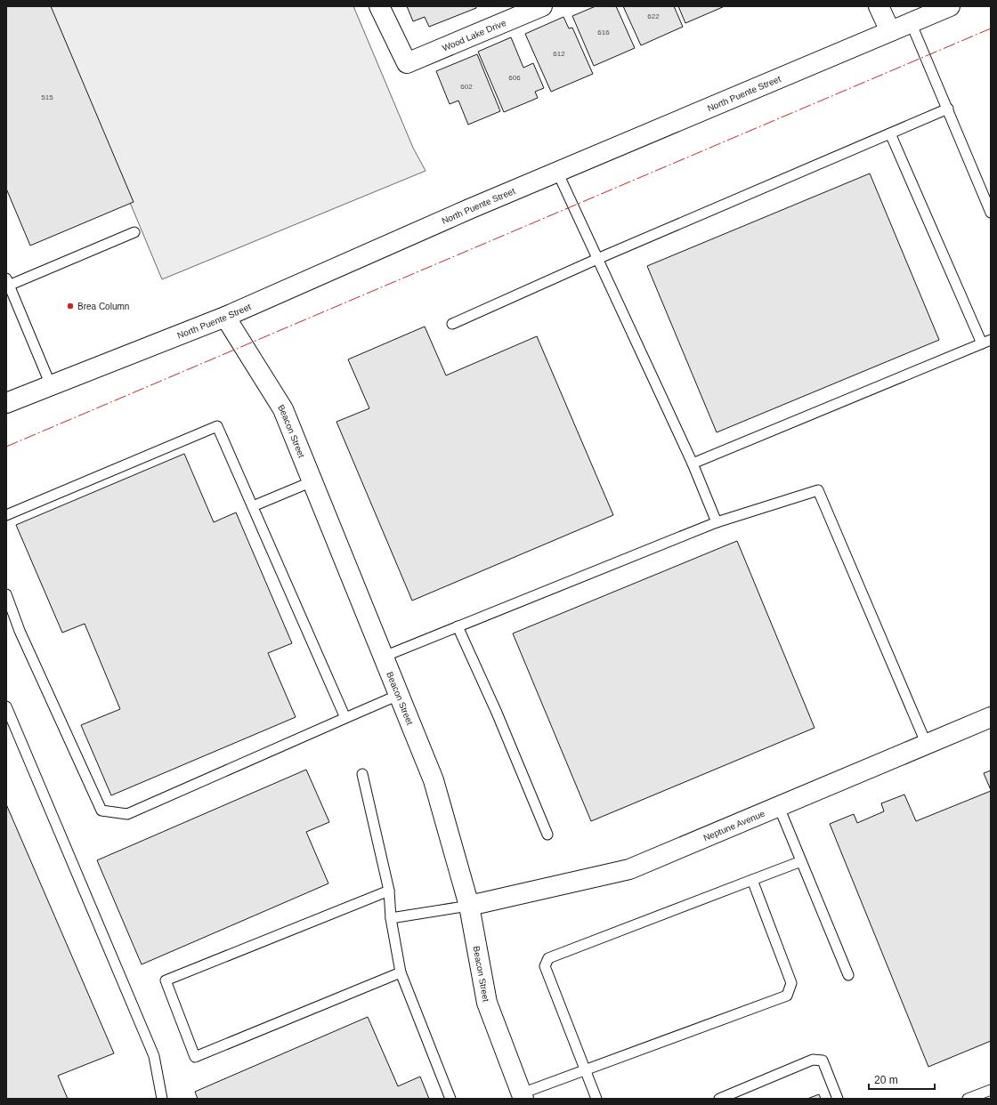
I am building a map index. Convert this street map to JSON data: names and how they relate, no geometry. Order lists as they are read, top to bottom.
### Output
{
  "streets": {
    "street": [
      "Wood Lake Drive",
      "North Puente Street",
      "Beacon Street",
      "Neptune Avenue"
    ]
  },
  "crossings": [
    ["North Puente Street", "Beacon Street"],
    ["Beacon Street", "Neptune Avenue"]
  ],
  "places": ["Brea Column"],
  "house_numbers": [
    "622",
    "616",
    "612",
    "606",
    "602",
    "515"
  ],
  "scale_bar": "20 m"
}
